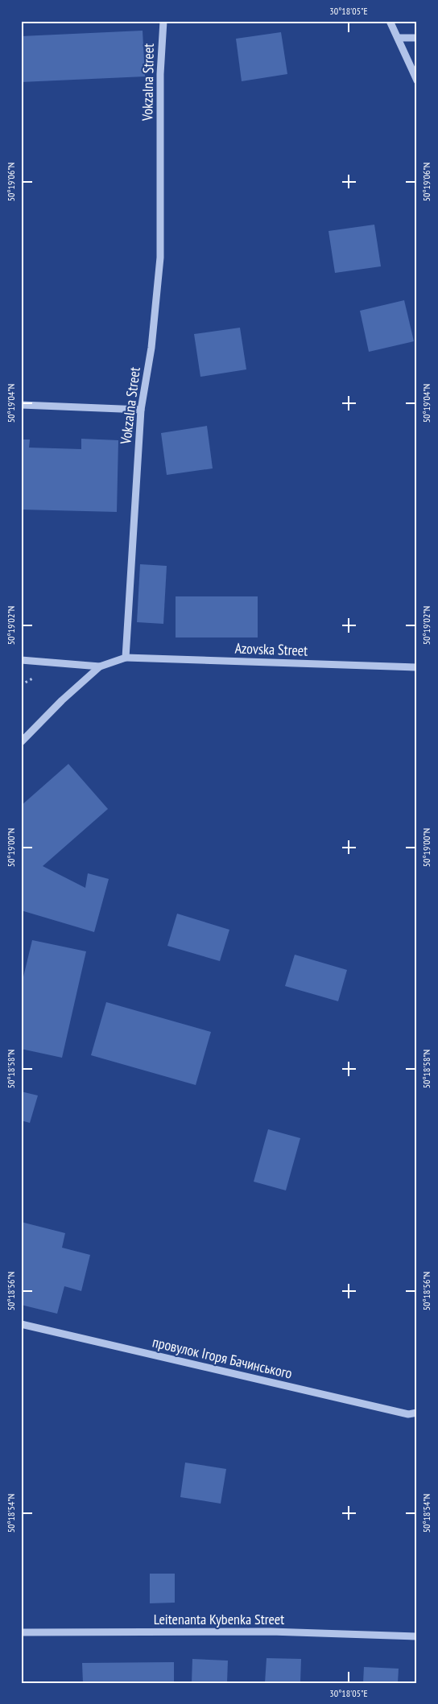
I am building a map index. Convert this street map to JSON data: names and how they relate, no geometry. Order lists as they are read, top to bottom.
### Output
{
  "streets": {
    "street": [
      "Vokzalna Street",
      "Azovska Street",
      "провулок Ігоря Бачинського",
      "Leitenanta Kybenka Street"
    ]
  },
  "crossings": [
    ["Vokzalna Street", "Azovska Street"]
  ],
  "coordinates": [
    "30°18'05\"E",
    "50°19'06\"N",
    "50°19'04\"N",
    "50°19'02\"N",
    "50°19'00\"N",
    "50°18'58\"N",
    "50°18'56\"N",
    "50°18'54\"N"
  ]
}
